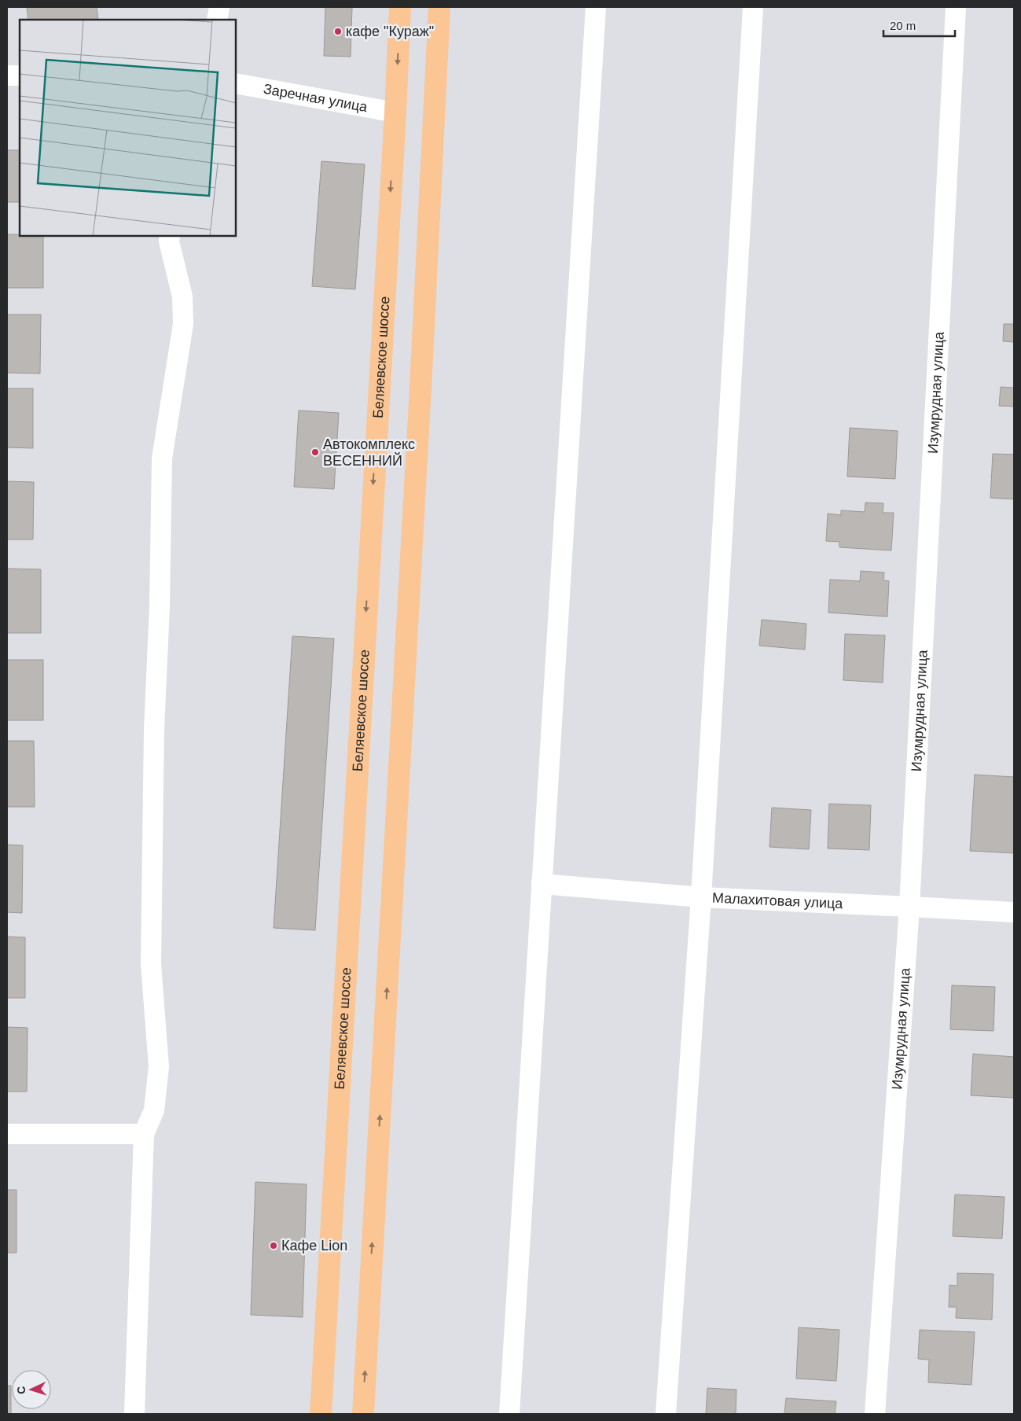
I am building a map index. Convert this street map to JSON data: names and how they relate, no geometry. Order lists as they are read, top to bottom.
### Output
{
  "streets": {
    "main road": ["Беляевское шоссе"],
    "street": ["Заречная улица", "Изумрудная улица", "Малахитовая улица"]
  },
  "crossings": [
    ["Заречная улица", "Беляевское шоссе"],
    ["Изумрудная улица", "Малахитовая улица"]
  ],
  "places": ["кафе \"Кураж\"", "Автокомплекс ВЕСЕННИЙ", "Кафе Lion"],
  "scale_bar": "20 m",
  "north": "left"
}
